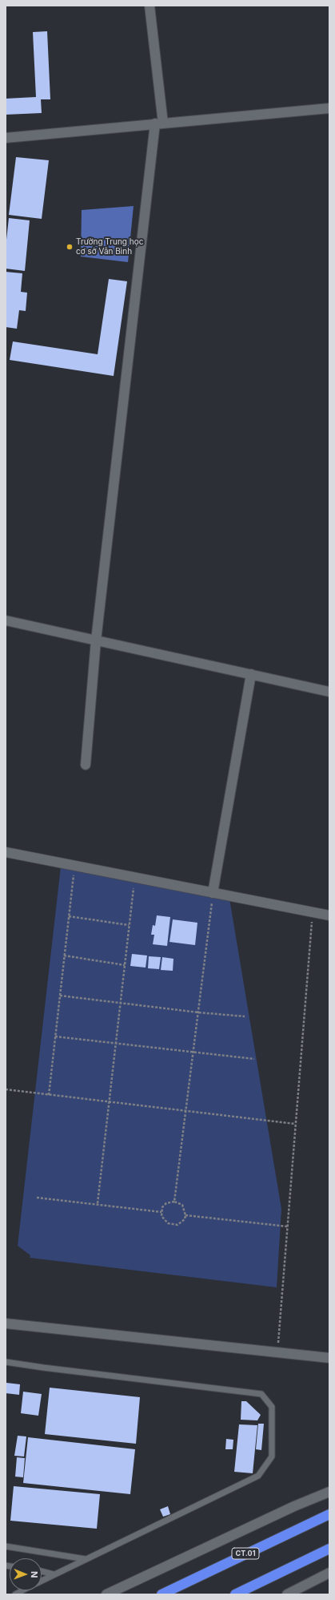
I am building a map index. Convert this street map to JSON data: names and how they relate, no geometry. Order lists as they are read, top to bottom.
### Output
{
  "streets": {
    "highway": ["CT.01"]
  },
  "places": ["Trường Trung học cơ sở Văn Bình"],
  "north": "right"
}
